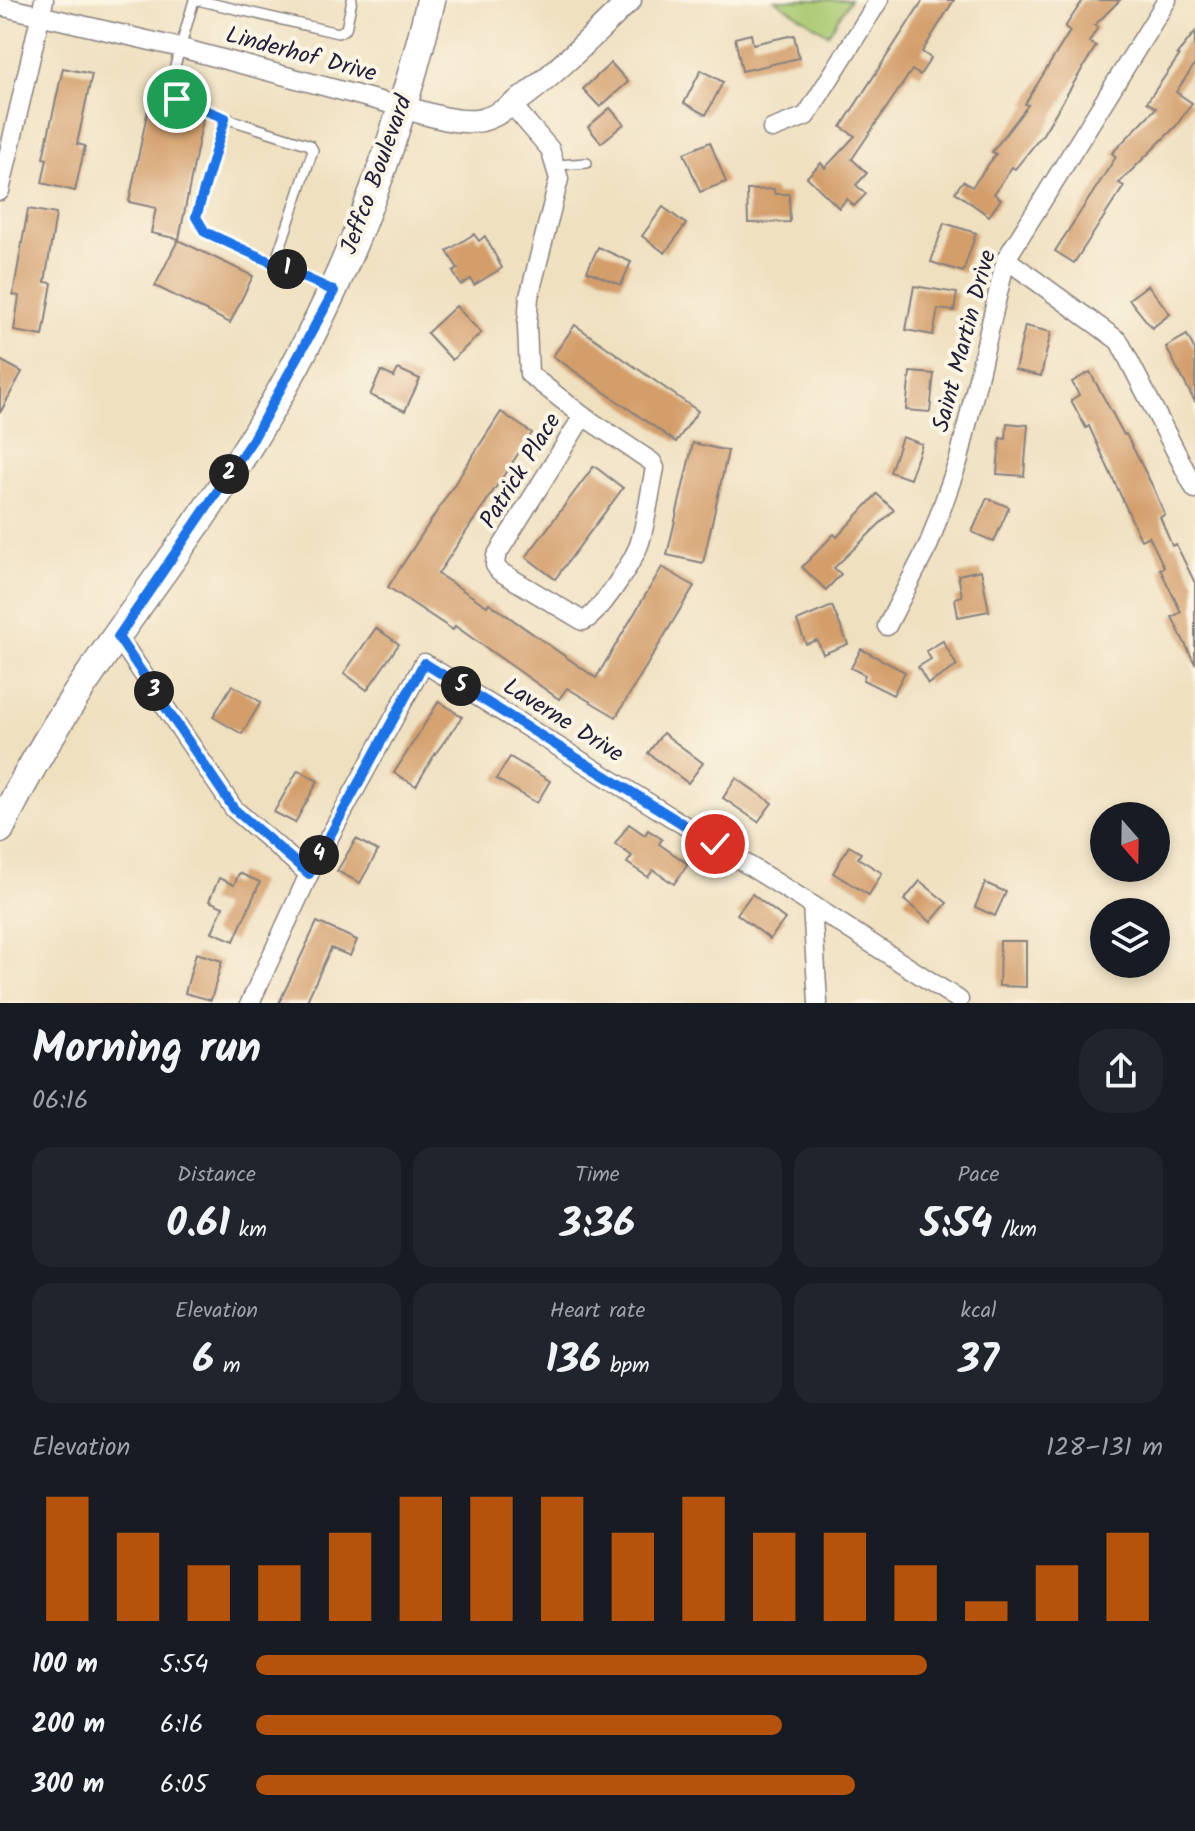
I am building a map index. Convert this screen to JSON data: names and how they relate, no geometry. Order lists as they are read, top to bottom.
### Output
{
  "streets": {
    "main road": ["Jeffco Boulevard"],
    "street": [
      "Linderhof Drive",
      "Saint Martin Drive",
      "Patrick Place",
      "Laverne Drive"
    ]
  },
  "crossings": [
    ["Linderhof Drive", "Jeffco Boulevard"]
  ],
  "north": "bottom",
  "page": {
    "pins": [
      "1",
      "2",
      "5",
      "3",
      "4"
    ],
    "heading": ["Morning run", "06:16"],
    "stats": [
      ["Distance", "0.61 km"],
      ["Time", "3:36"],
      ["Pace", "5:54 /km"],
      ["Elevation", "6 m"],
      ["Heart rate", "136 bpm"],
      ["kcal", "37"]
    ],
    "chart": ["Elevation", "128–131 m"],
    "list": [
      {
        "name": "100 m",
        "note": "5:54"
      },
      {
        "name": "200 m",
        "note": "6:16"
      },
      {
        "name": "300 m",
        "note": "6:05"
      }
    ]
  }
}
